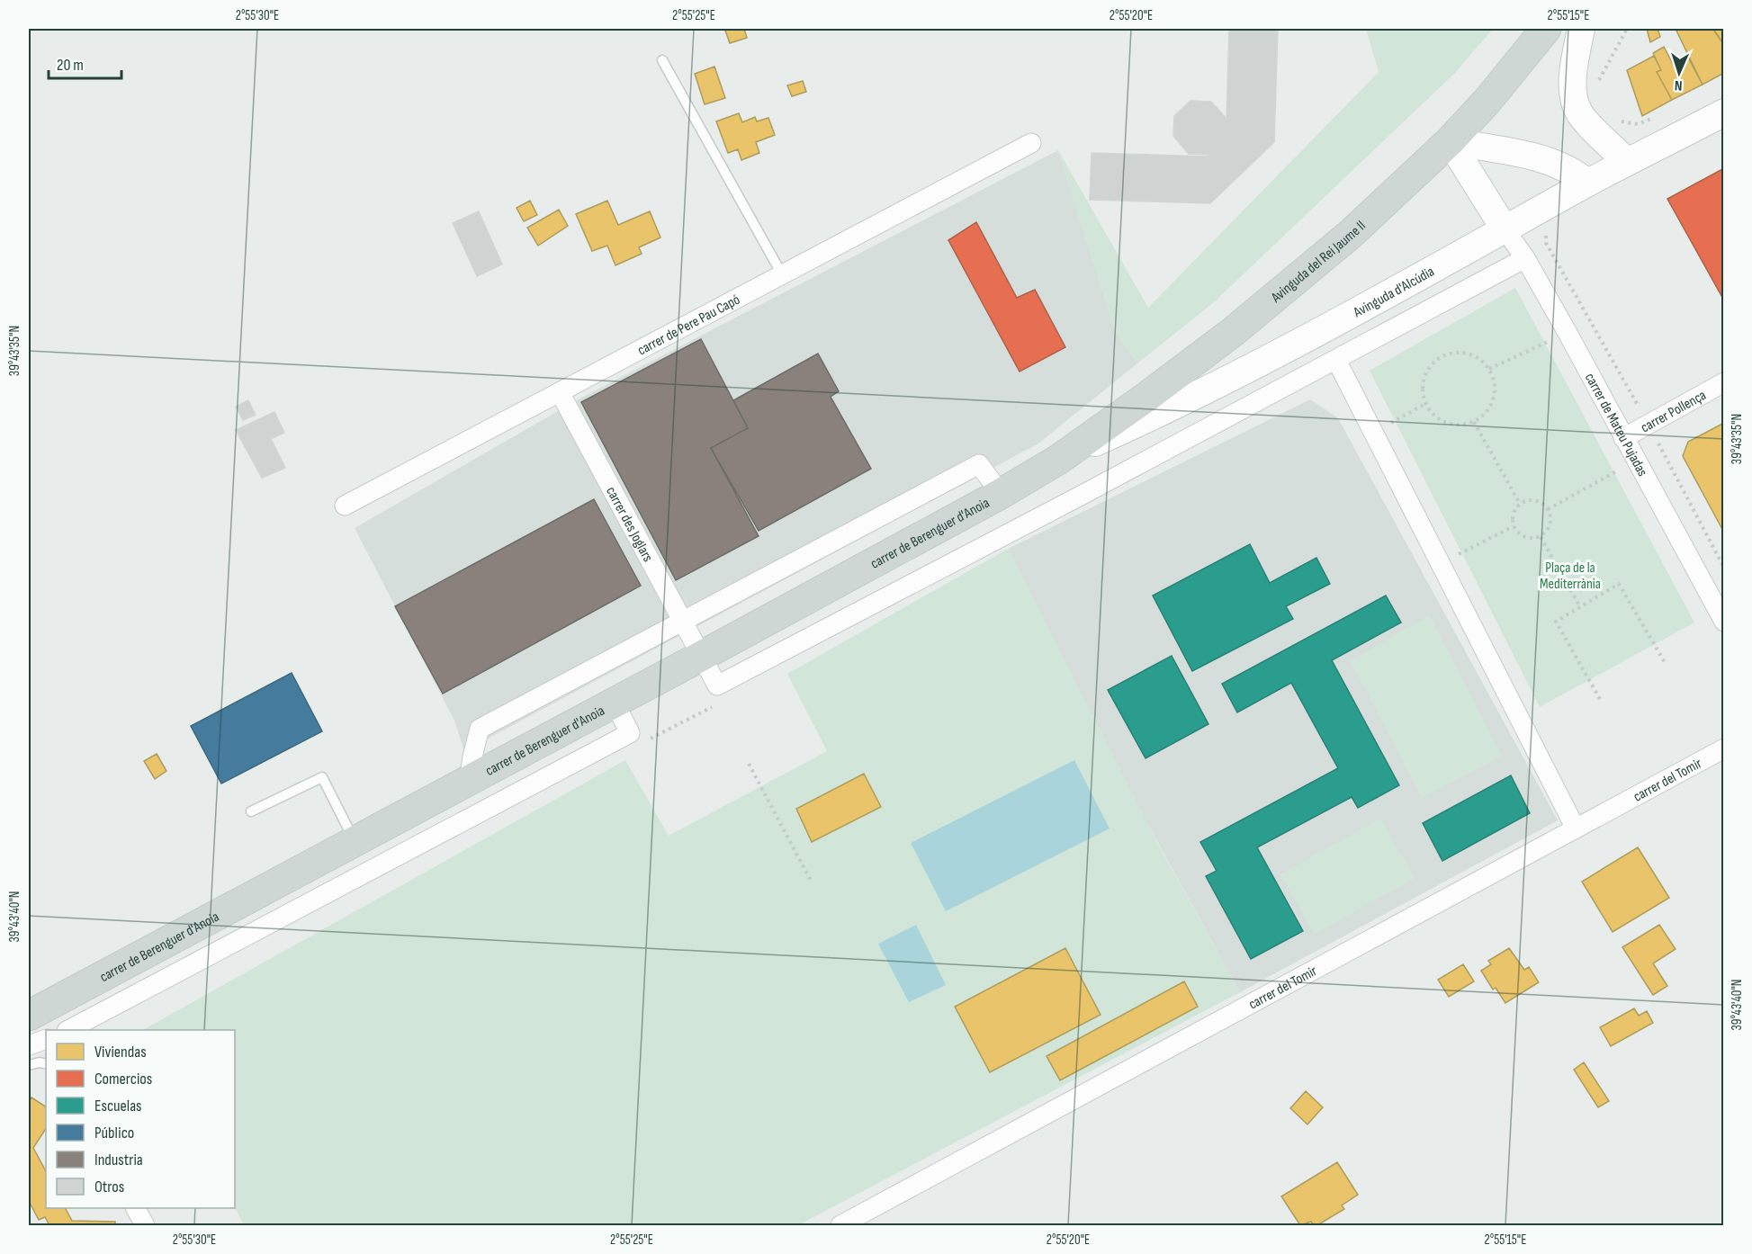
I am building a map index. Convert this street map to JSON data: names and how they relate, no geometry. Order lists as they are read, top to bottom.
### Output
{
  "streets": {
    "main road": ["Avinguda del Rei Jaume II", "carrer de Berenguer d'Anoia"],
    "street": [
      "Avinguda d'Alcúdia",
      "carrer de Pere Pau Capó",
      "carrer Pollença",
      "carrer de Mateu Pujadas",
      "carrer des Joglars",
      "carrer del Tomir"
    ]
  },
  "crossings": [
    ["Avinguda del Rei Jaume II", "Avinguda d'Alcúdia"],
    ["Avinguda del Rei Jaume II", "carrer de Berenguer d'Anoia"],
    ["Avinguda d'Alcúdia", "carrer de Mateu Pujadas"],
    ["Avinguda d'Alcúdia", "carrer de Berenguer d'Anoia"],
    ["carrer de Pere Pau Capó", "carrer des Joglars"],
    ["carrer Pollença", "carrer de Mateu Pujadas"],
    ["carrer des Joglars", "carrer de Berenguer d'Anoia"]
  ],
  "parks": ["Plaça de la Mediterrània"],
  "legend": [
    "Viviendas",
    "Comercios",
    "Escuelas",
    "Público",
    "Industria",
    "Otros"
  ],
  "scale_bar": "20 m",
  "north": "bottom",
  "coordinates": [
    "2°55'30\"E",
    "2°55'25\"E",
    "2°55'20\"E",
    "2°55'15\"E",
    "39°43'35\"N",
    "39°43'40\"N"
  ]
}
